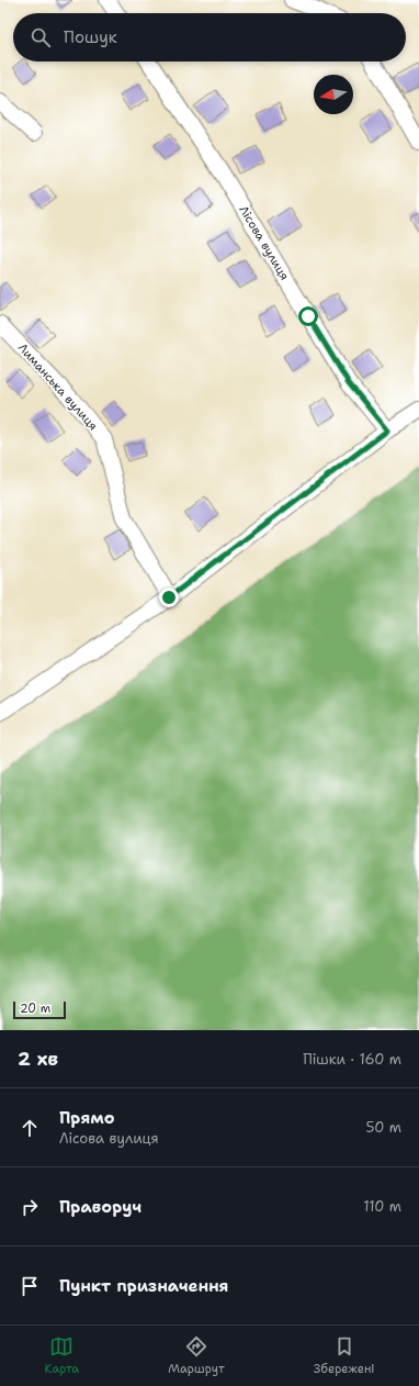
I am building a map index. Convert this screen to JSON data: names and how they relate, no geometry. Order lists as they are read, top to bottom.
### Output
{
  "streets": {
    "street": ["Лісова вулиця", "Лиманська вулиця"]
  },
  "scale_bar": "20 m",
  "north": "left",
  "page": {
    "search": "Пошук",
    "scale": "20 m",
    "heading": ["2 хв", "Пішки · 160 m"],
    "list": [
      ["Прямо", "Лісова вулиця", "50 m"],
      ["Праворуч", "110 m"],
      "Пункт призначення"
    ],
    "nav": ["Карта", "Маршрут", "Збережені"]
  }
}
